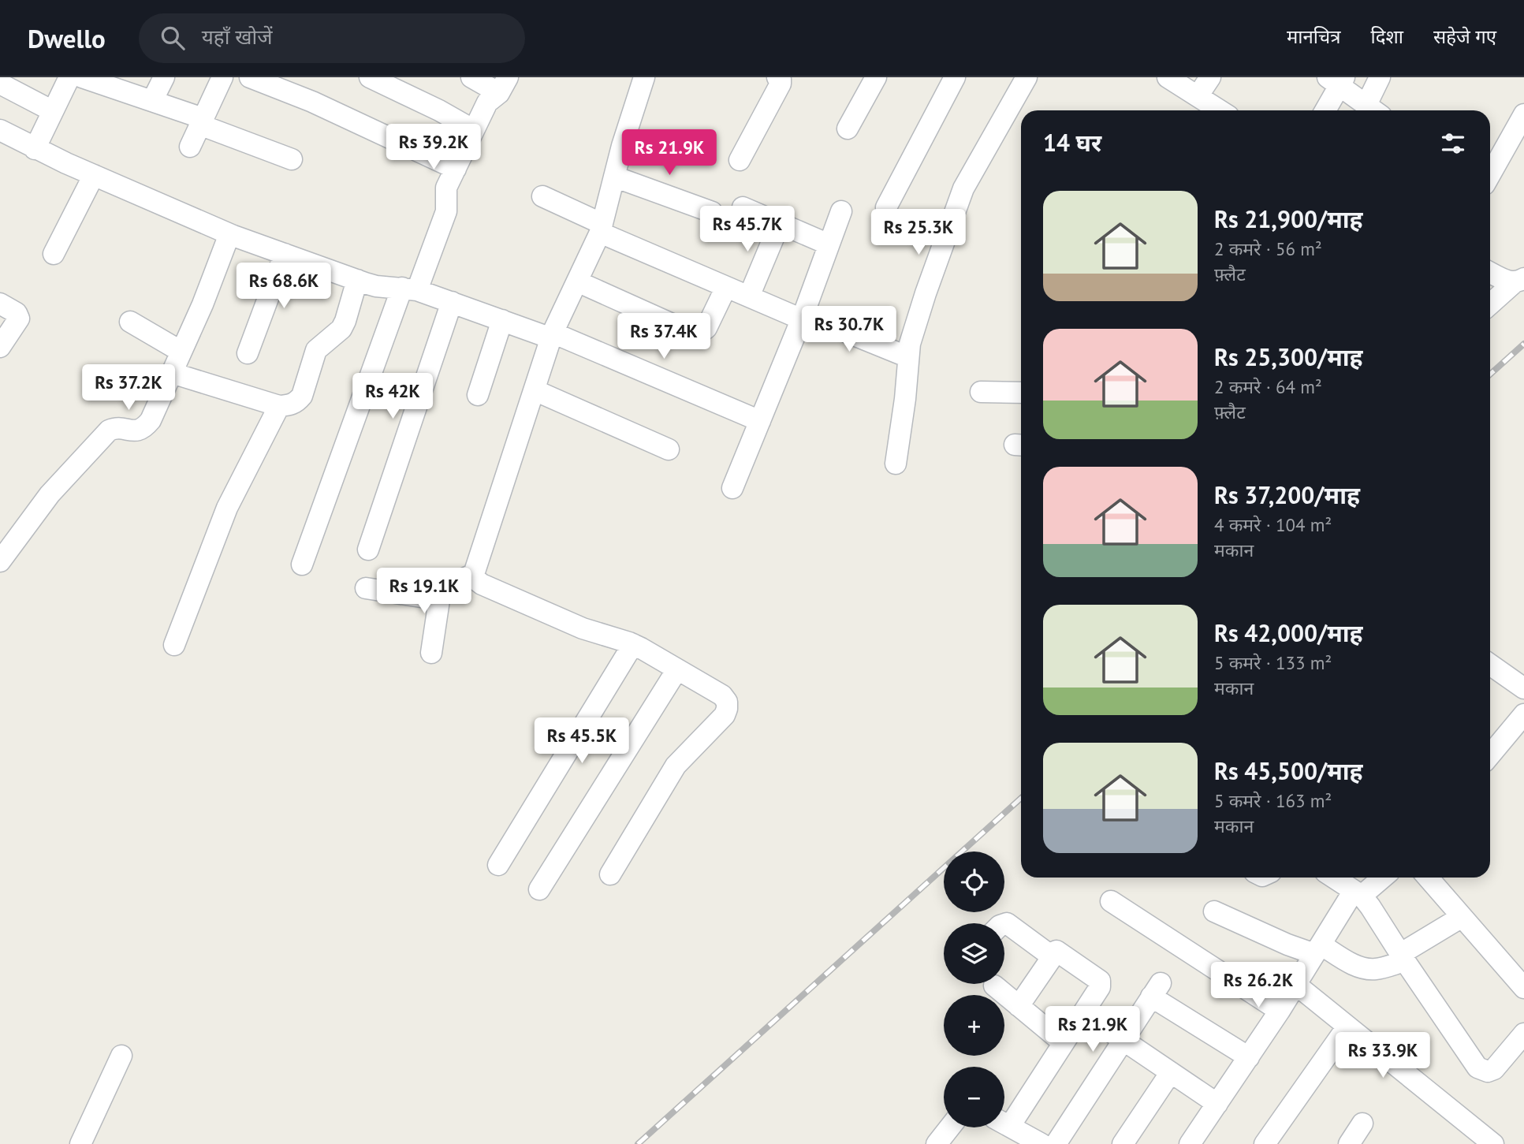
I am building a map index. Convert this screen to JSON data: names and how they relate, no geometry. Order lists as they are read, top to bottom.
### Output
{
  "page": {
    "header": "Dwello",
    "search": "यहाँ खोजें",
    "nav": ["मानचित्र", "दिशा", "सहेजे गए"],
    "heading": "14 घर",
    "price": [
      "Rs 39.2K",
      "Rs 21.9K",
      "Rs 45.7K",
      "Rs 25.3K",
      "Rs 68.6K",
      "Rs 30.7K",
      "Rs 37.4K",
      "Rs 37.2K",
      "Rs 42K",
      "Rs 19.1K",
      "Rs 45.5K",
      "Rs 26.2K",
      "Rs 21.9K",
      "Rs 33.9K"
    ],
    "list": [
      {
        "name": "Rs 21,900/माह",
        "note": "2 कमरे · 56 m² · फ़्लैट"
      },
      {
        "name": "Rs 25,300/माह",
        "note": "2 कमरे · 64 m² · फ़्लैट"
      },
      {
        "name": "Rs 37,200/माह",
        "note": "4 कमरे · 104 m² · मकान"
      },
      {
        "name": "Rs 42,000/माह",
        "note": "5 कमरे · 133 m² · मकान"
      },
      {
        "name": "Rs 45,500/माह",
        "note": "5 कमरे · 163 m² · मकान"
      }
    ],
    "map_buttons": ["+", "−"]
  }
}
